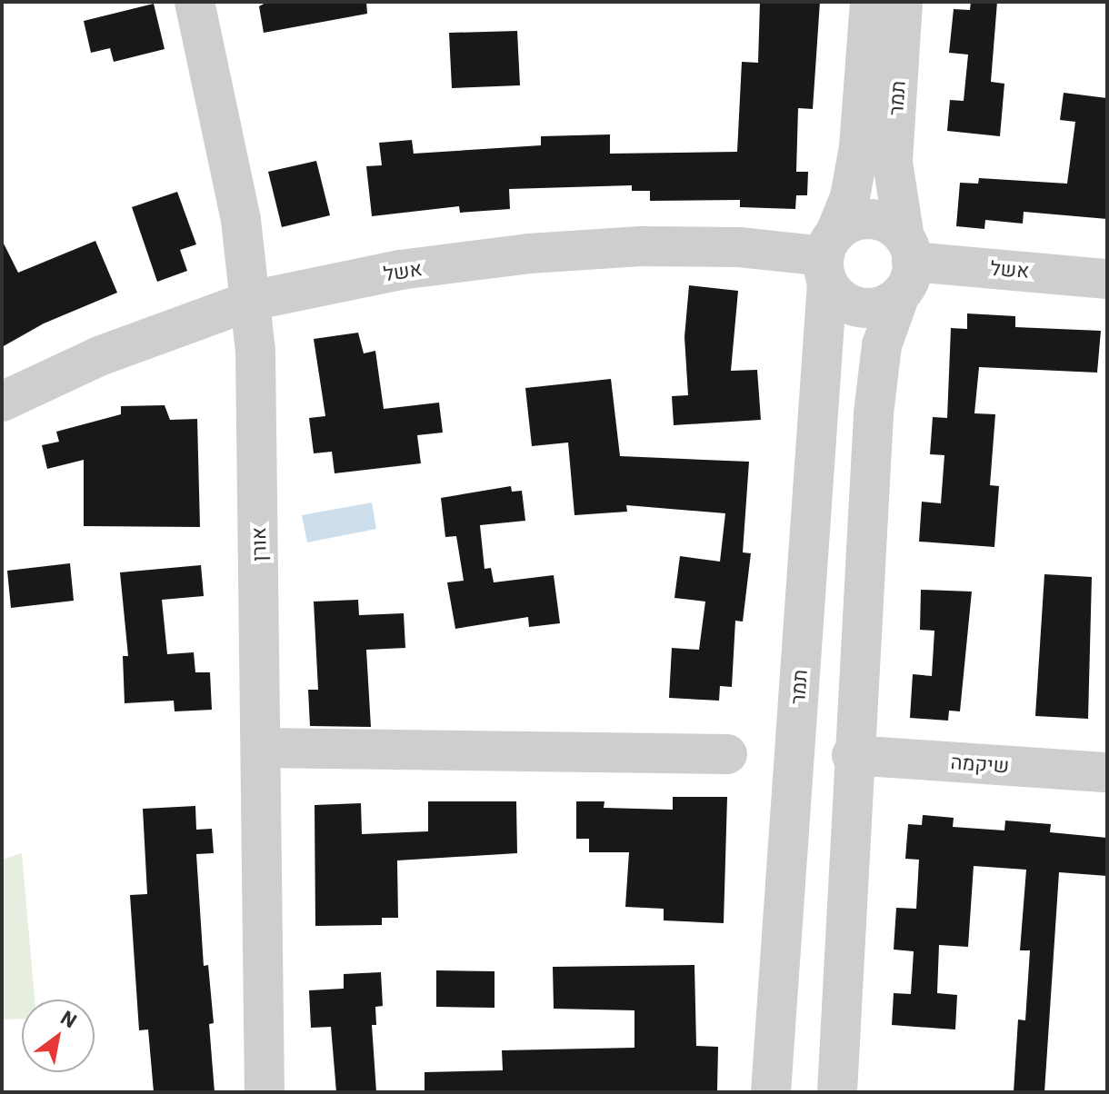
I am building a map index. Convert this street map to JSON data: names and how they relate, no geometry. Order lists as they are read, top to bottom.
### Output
{
  "streets": {
    "street": [
      "תמר",
      "אשל",
      "אורן",
      "שיקמה"
    ]
  },
  "crossings": [
    ["תמר", "אשל"],
    ["אשל", "אורן"]
  ],
  "north": "top right"
}
